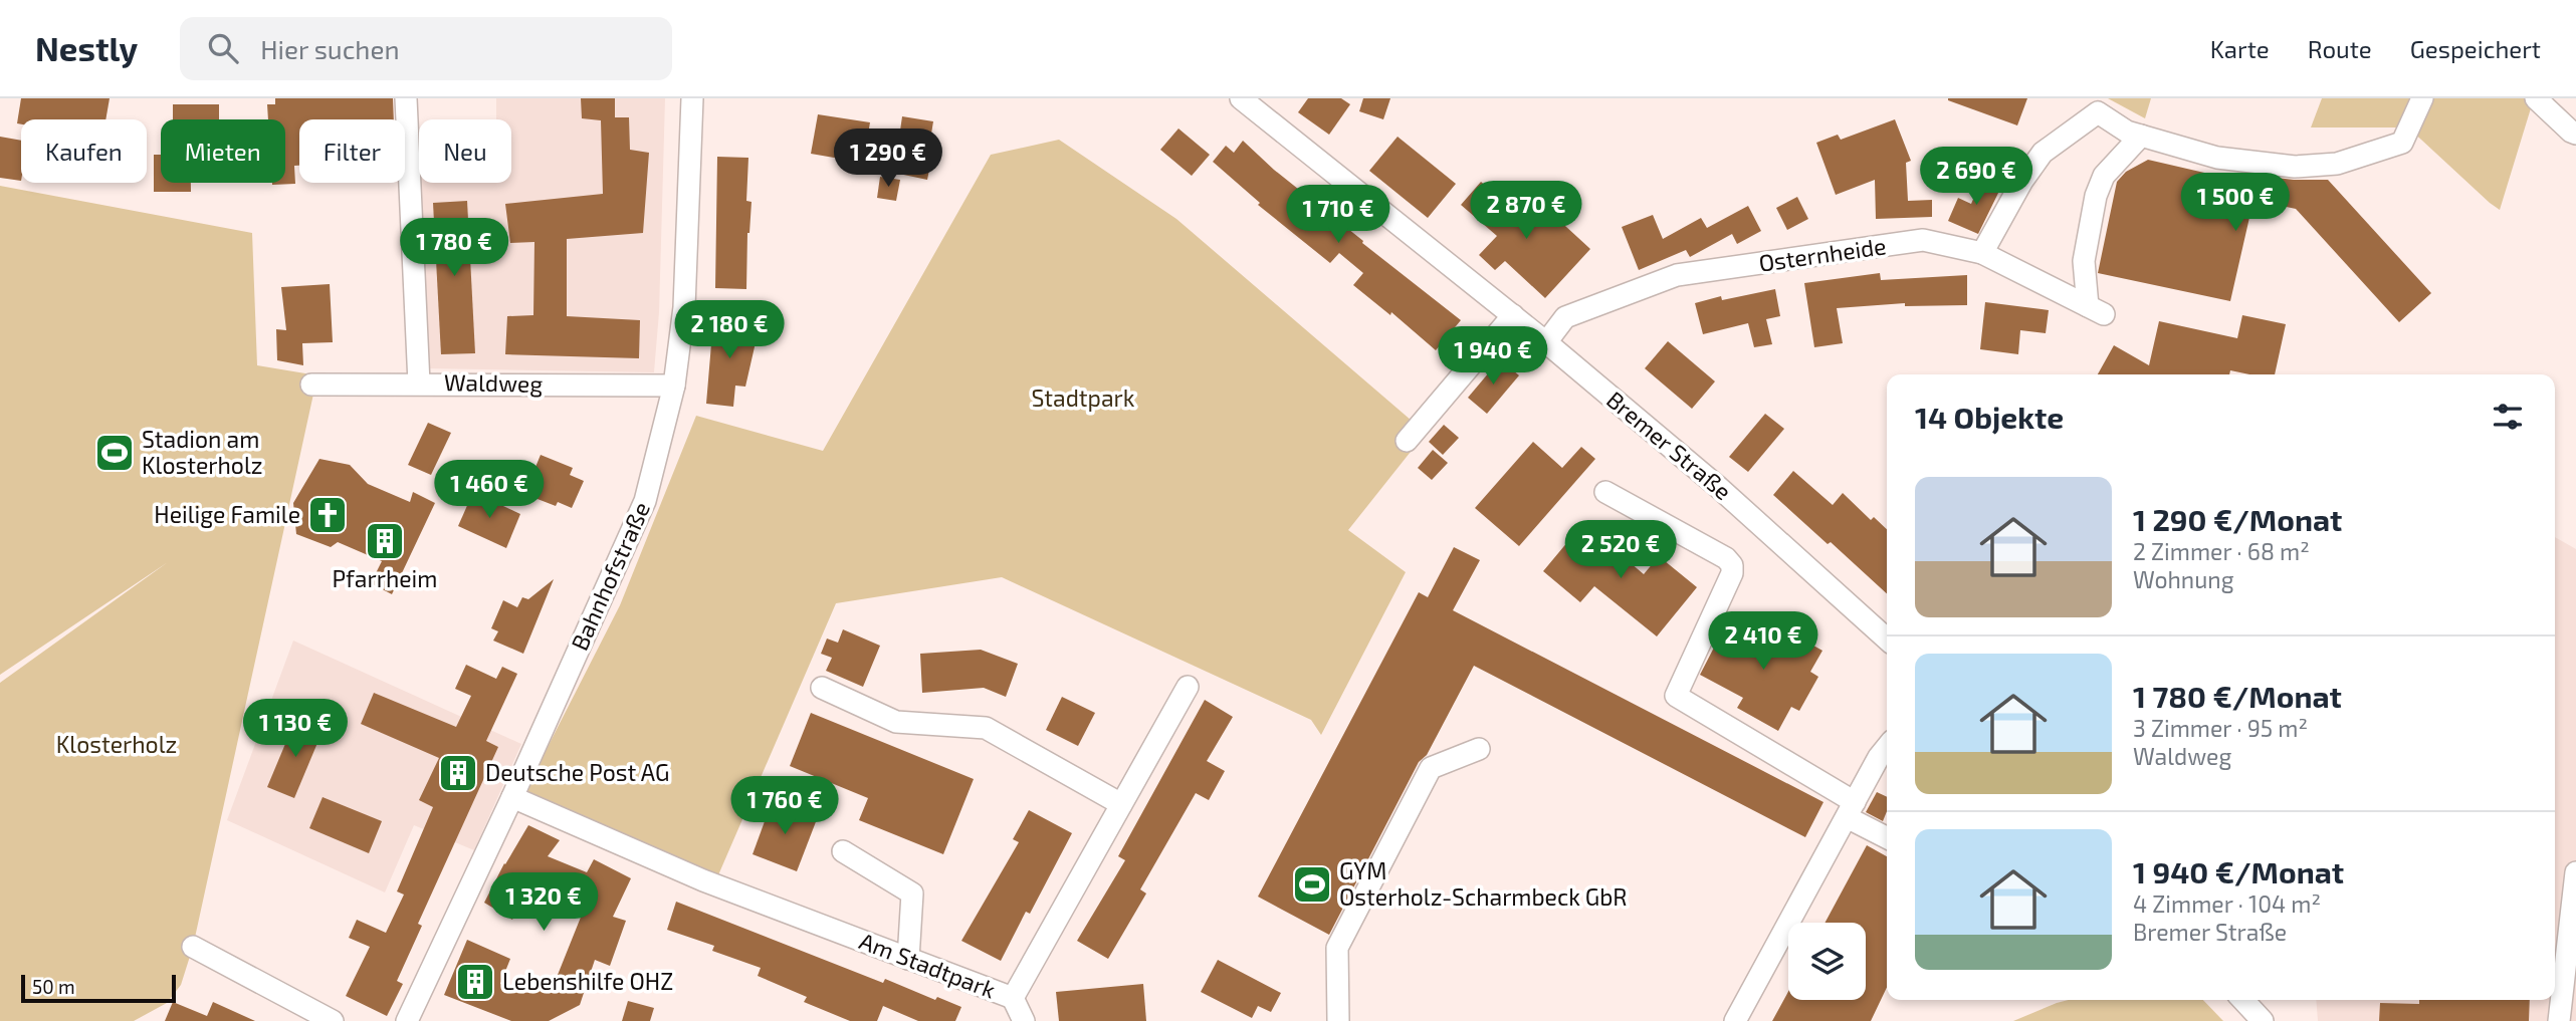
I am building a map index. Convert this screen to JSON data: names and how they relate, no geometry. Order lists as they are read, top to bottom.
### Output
{
  "streets": {
    "street": [
      "Osternheide",
      "Waldweg",
      "Bremer Straße",
      "Bahnhofstraße",
      "Am Stadtpark"
    ]
  },
  "crossings": [
    ["Osternheide", "Bremer Straße"],
    ["Waldweg", "Bahnhofstraße"],
    ["Bahnhofstraße", "Am Stadtpark"]
  ],
  "parks": ["Stadtpark", "Klosterholz"],
  "places": {
    "sports": ["Stadion am Klosterholz", "GYM Osterholz-Scharmbeck GbR"],
    "church": ["Heilige Famile"],
    "building": ["Pfarrheim", "Deutsche Post AG", "Lebenshilfe OHZ"]
  },
  "scale_bar": "50 m",
  "page": {
    "header": "Nestly",
    "search": "Hier suchen",
    "nav": ["Karte", "Route", "Gespeichert"],
    "chip": [
      "Kaufen",
      "Mieten",
      "Filter",
      "Neu"
    ],
    "price": [
      "1 290 €",
      "2 690 €",
      "1 500 €",
      "2 870 €",
      "1 710 €",
      "1 780 €",
      "2 180 €",
      "1 940 €",
      "1 460 €",
      "2 520 €",
      "2 410 €",
      "1 130 €",
      "1 760 €",
      "1 320 €"
    ],
    "heading": "14 Objekte",
    "list": [
      {
        "name": "1 290 €/Monat",
        "note": "2 Zimmer · 68 m² · Wohnung"
      },
      {
        "name": "1 780 €/Monat",
        "note": "3 Zimmer · 95 m² · Waldweg"
      },
      {
        "name": "1 940 €/Monat",
        "note": "4 Zimmer · 104 m² · Bremer Straße"
      }
    ],
    "scale": "50 m"
  }
}
